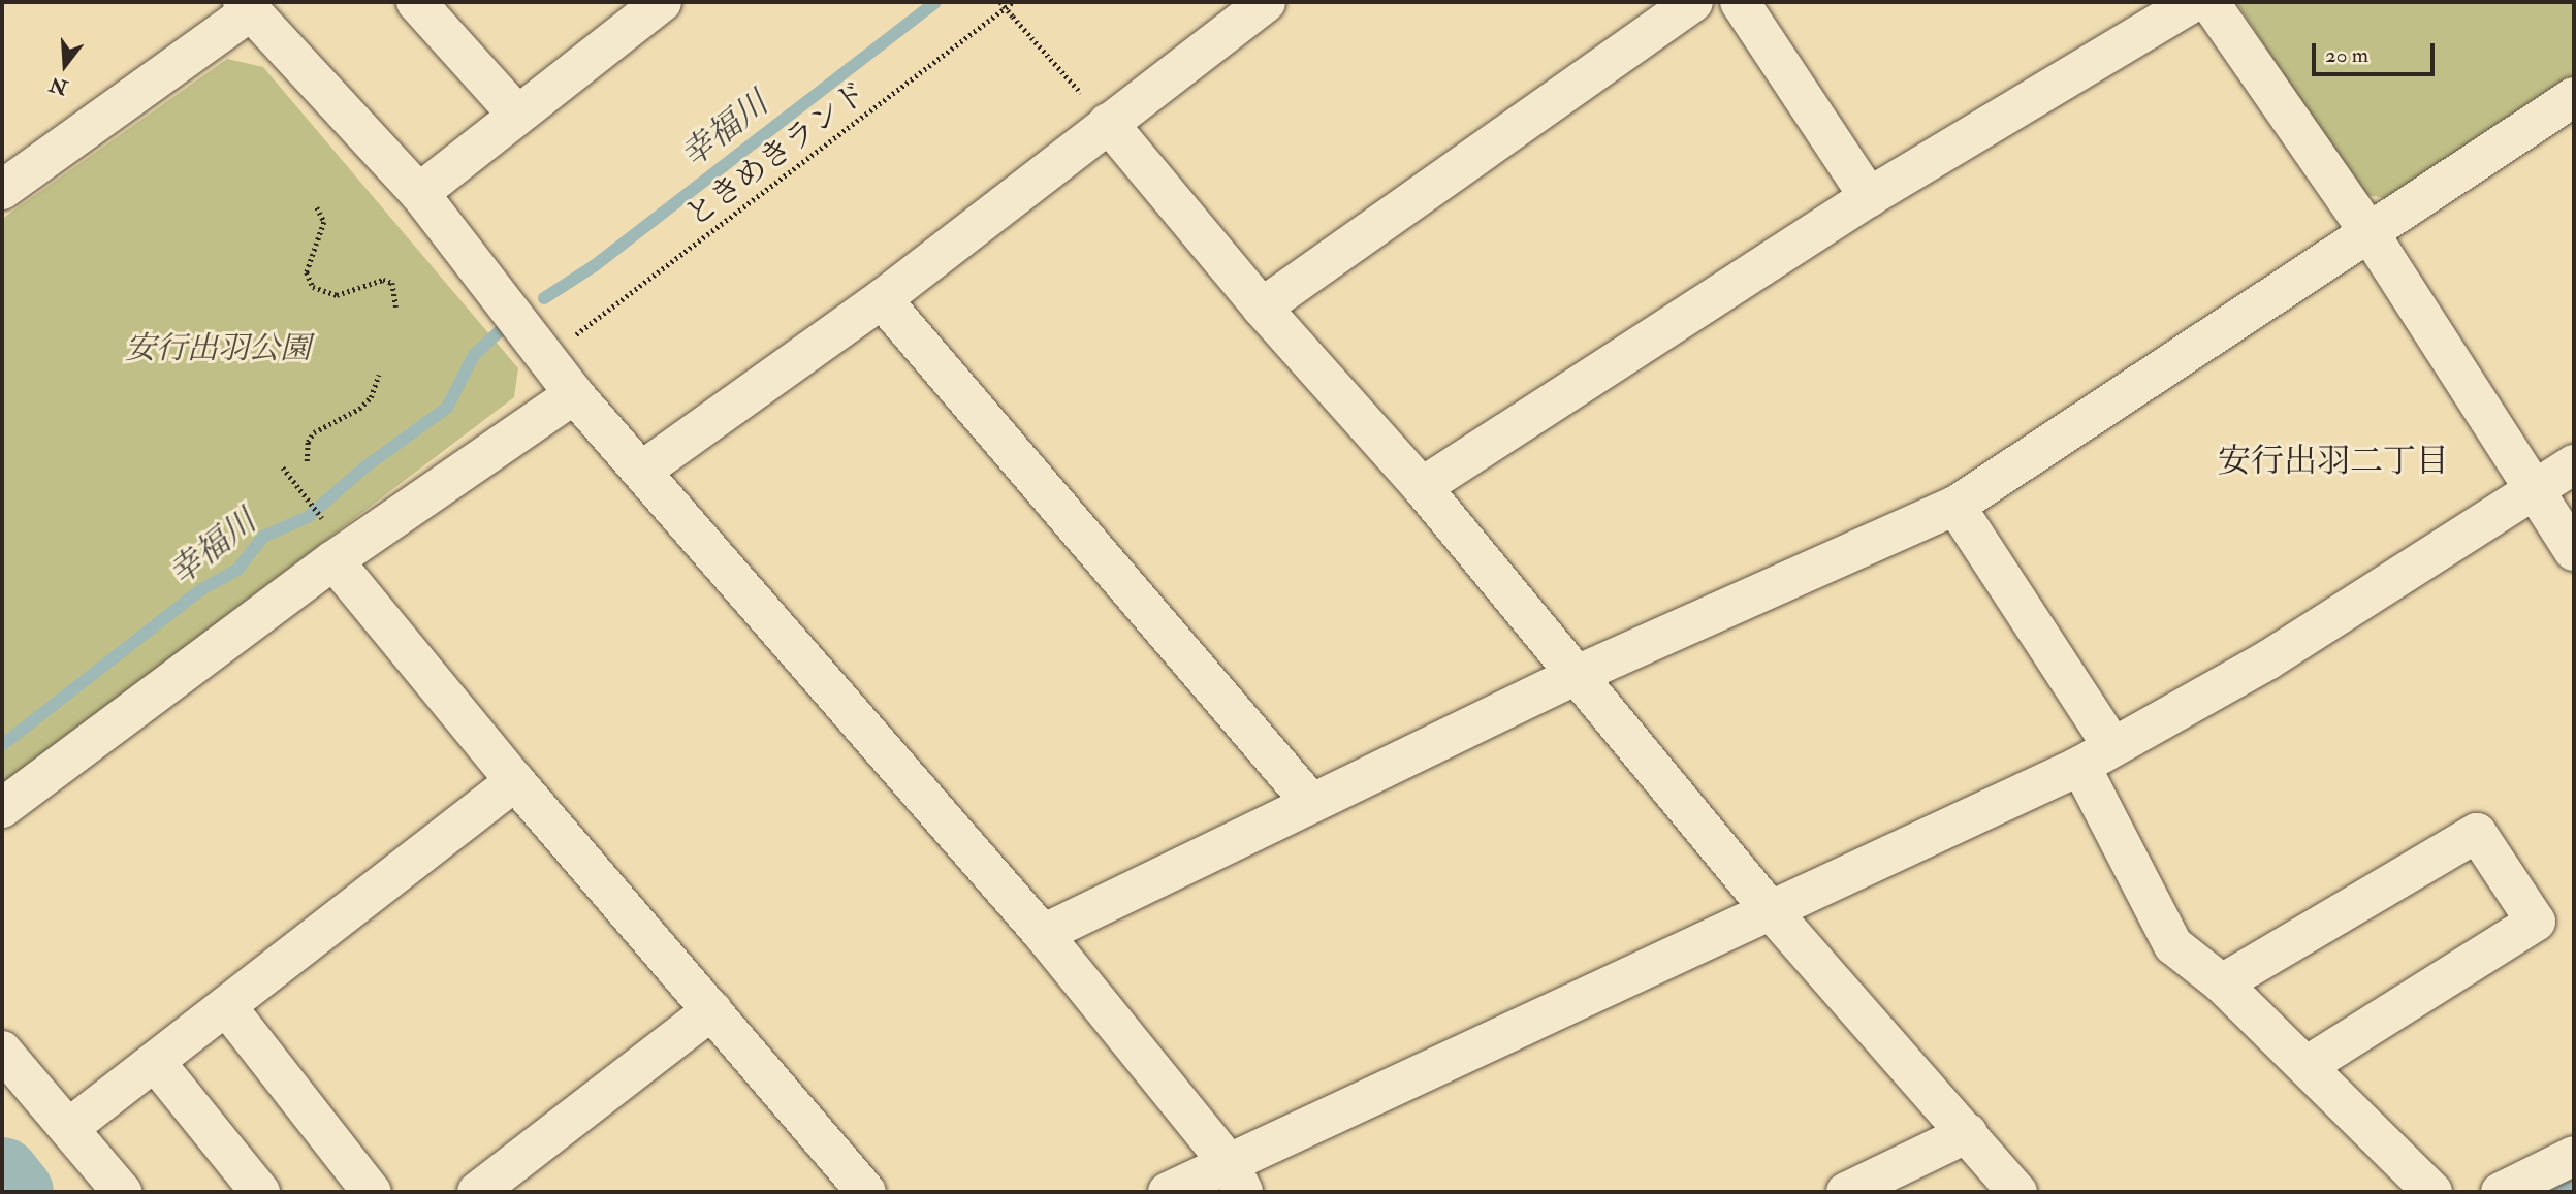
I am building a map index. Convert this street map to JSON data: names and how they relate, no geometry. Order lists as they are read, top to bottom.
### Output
{
  "streets": {
    "path": ["ときめきランド"]
  },
  "districts": ["安行出羽二丁目"],
  "water": ["幸福川"],
  "parks": ["安行出羽公園"],
  "scale_bar": "20 m",
  "north": "bottom"
}
